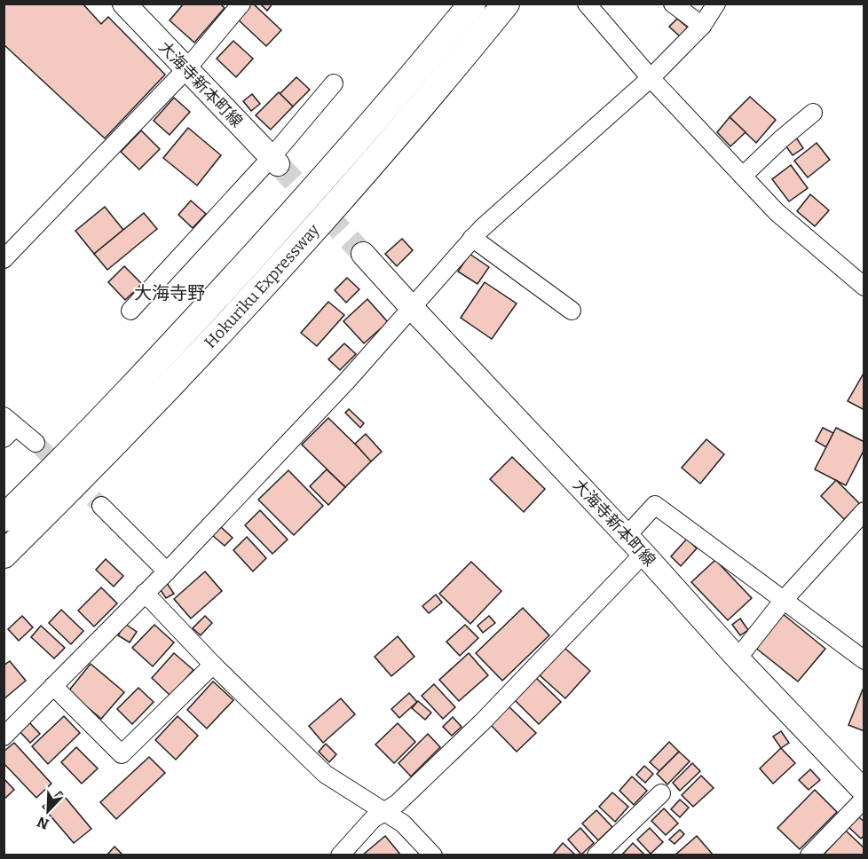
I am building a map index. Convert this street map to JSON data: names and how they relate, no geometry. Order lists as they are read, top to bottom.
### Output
{
  "streets": {
    "highway": ["Hokuriku Expressway"],
    "main road": ["大海寺新本町線"]
  },
  "districts": ["大海寺野"],
  "north": "bottom left"
}
